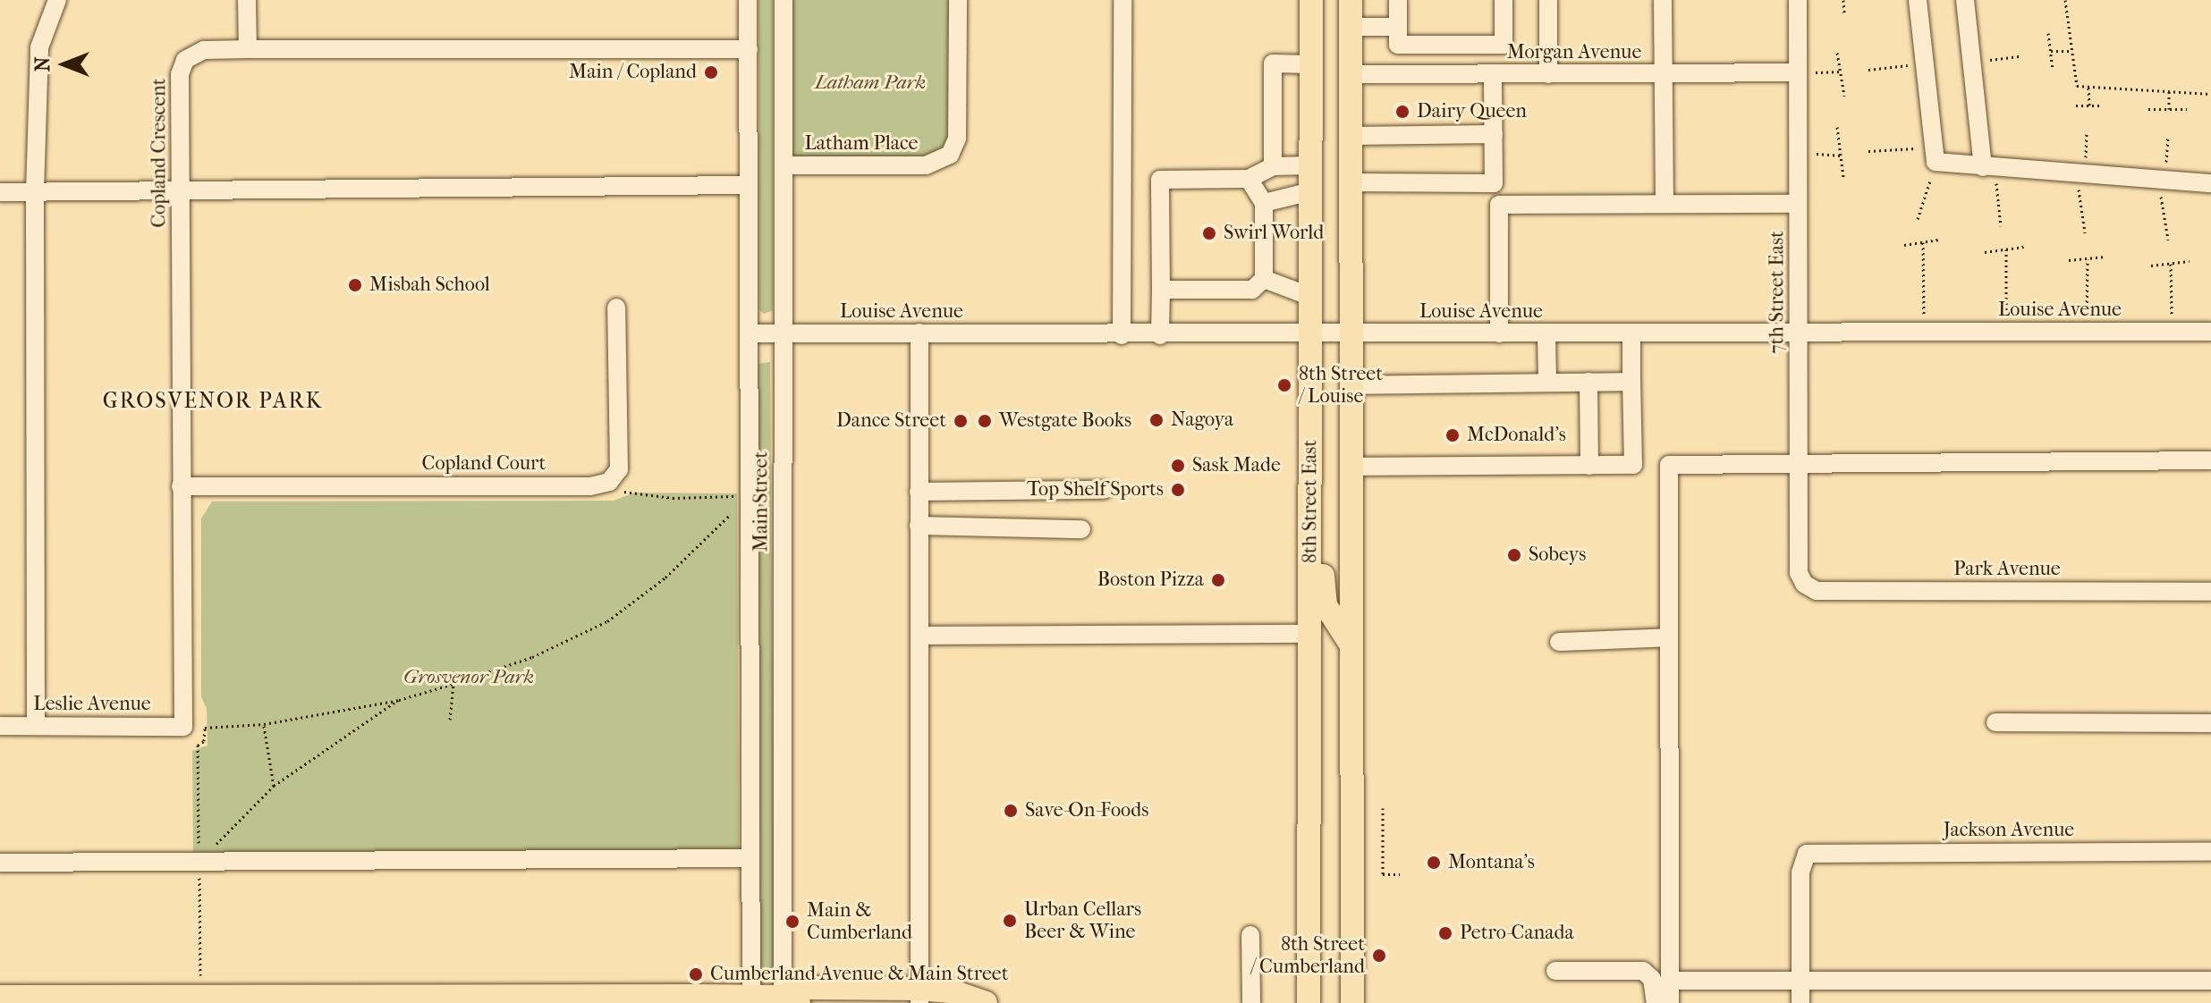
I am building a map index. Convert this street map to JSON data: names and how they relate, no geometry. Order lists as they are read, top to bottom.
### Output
{
  "streets": {
    "main road": ["8th Street East"],
    "street": [
      "Morgan Avenue",
      "Latham Place",
      "Copland Crescent",
      "7th Street East",
      "Louise Avenue",
      "Copland Court",
      "Main Street",
      "Park Avenue",
      "Leslie Avenue",
      "Jackson Avenue"
    ]
  },
  "crossings": [
    ["Morgan Avenue", "7th Street East"],
    ["Morgan Avenue", "8th Street East"],
    ["Latham Place", "Main Street"],
    ["Copland Crescent", "Copland Court"],
    ["Copland Crescent", "Main Street"],
    ["Copland Crescent", "Leslie Avenue"],
    ["7th Street East", "Louise Avenue"],
    ["7th Street East", "Park Avenue"],
    ["Louise Avenue", "Main Street"],
    ["Louise Avenue", "8th Street East"]
  ],
  "districts": ["GROSVENOR PARK"],
  "parks": ["Latham Park", "Grosvenor Park"],
  "places": [
    "Main / Copland",
    "Dairy Queen",
    "Swirl World",
    "Misbah School",
    "8th Street / Louise",
    "Nagoya",
    "Dance Street",
    "Westgate Books",
    "McDonald's",
    "Sask Made",
    "Top Shelf Sports",
    "Sobeys",
    "Boston Pizza",
    "Save-On-Foods",
    "Montana's",
    "Urban Cellars Beer & Wine",
    "Main & Cumberland",
    "Petro-Canada",
    "8th Street / Cumberland",
    "Cumberland Avenue & Main Street"
  ],
  "north": "left"
}
